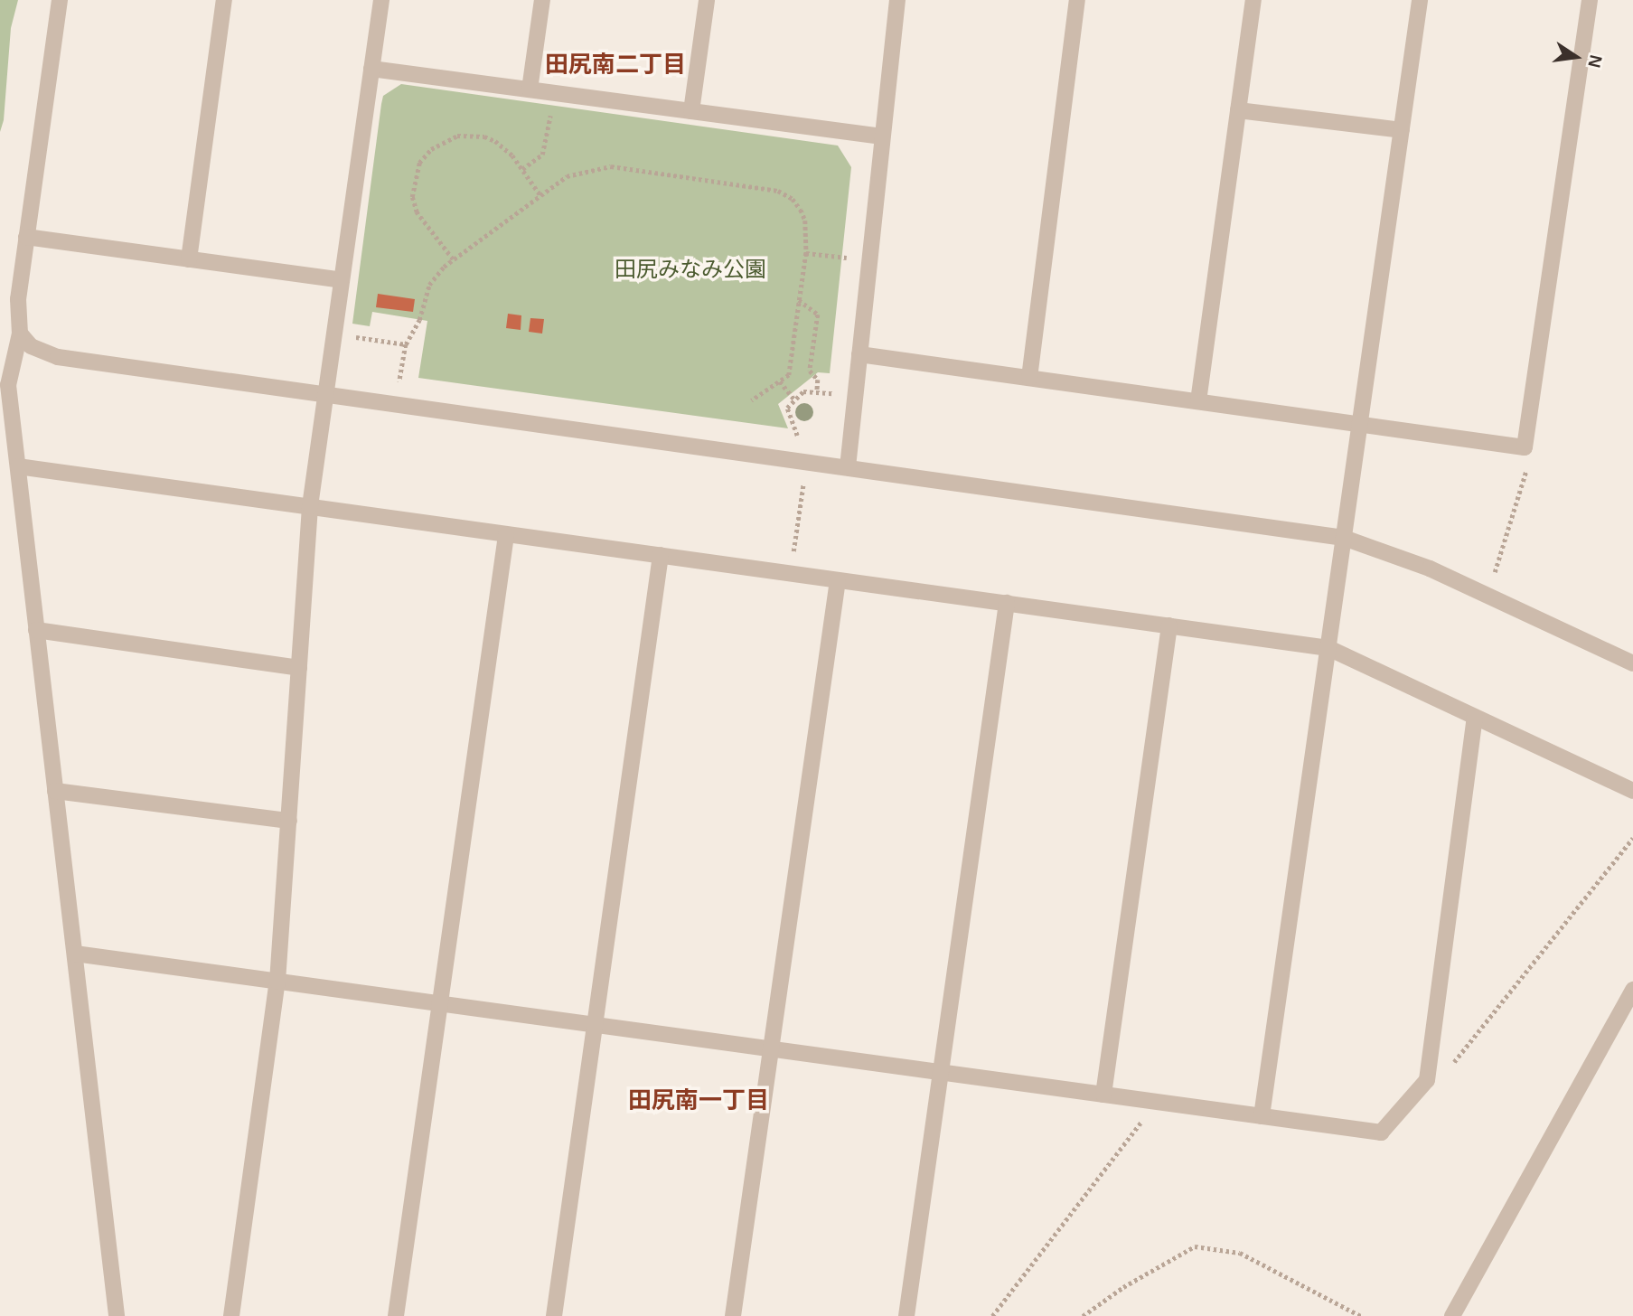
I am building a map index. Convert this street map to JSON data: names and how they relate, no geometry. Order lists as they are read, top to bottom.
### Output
{
  "districts": ["田尻南二丁目", "田尻南一丁目"],
  "parks": ["田尻みなみ公園"],
  "north": "right"
}
